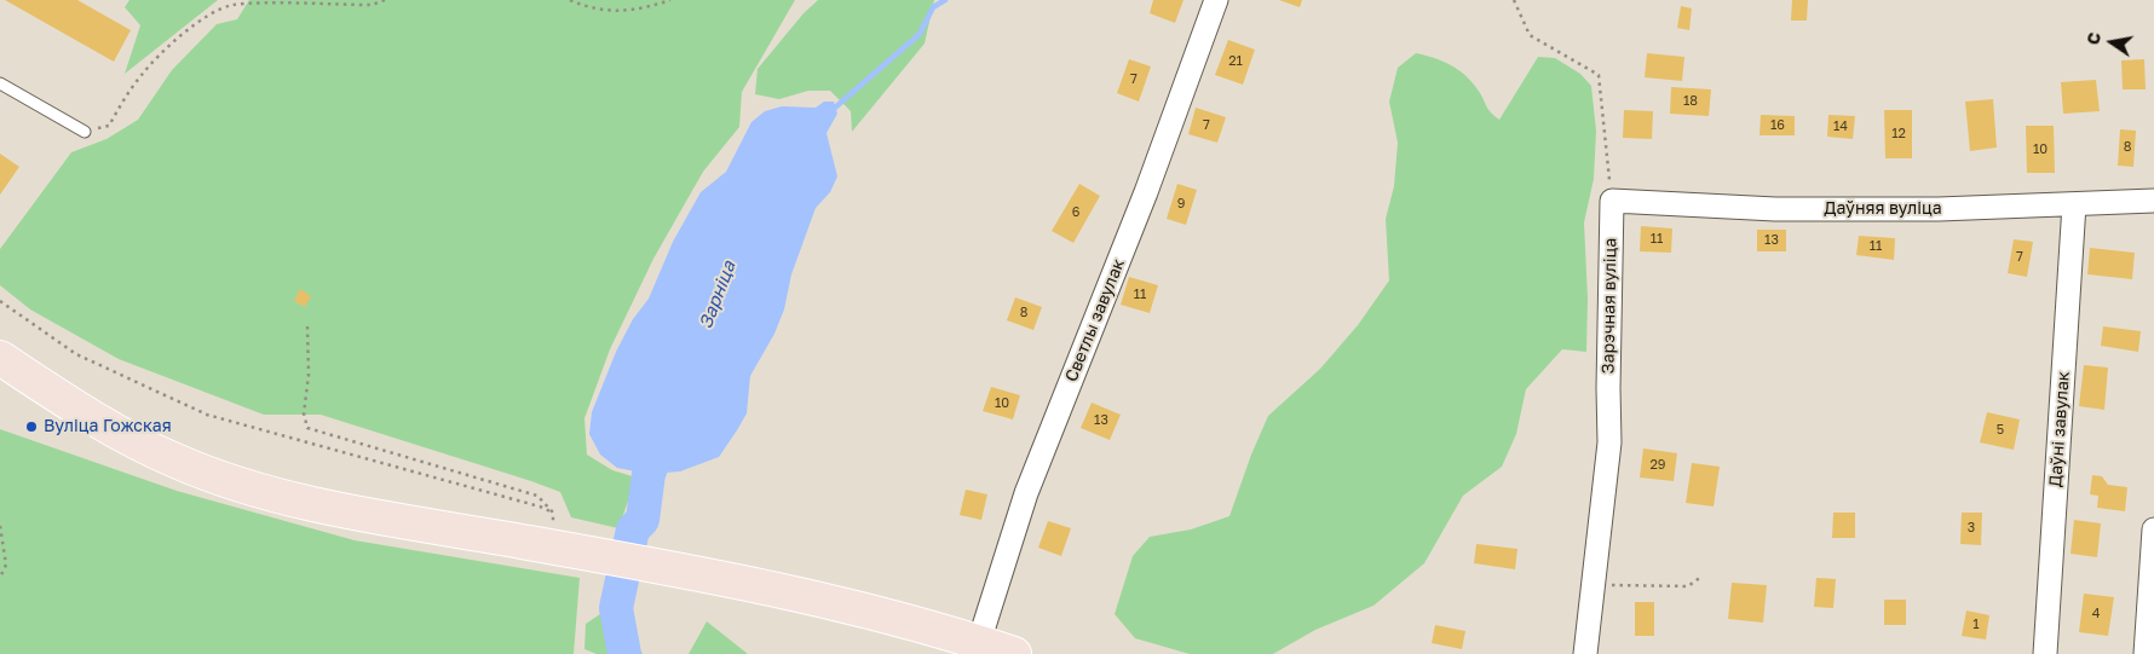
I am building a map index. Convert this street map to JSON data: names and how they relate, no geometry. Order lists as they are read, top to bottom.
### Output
{
  "streets": {
    "street": [
      "Даўняя вуліца",
      "Зарэчная вуліца",
      "Светлы завулак",
      "Даўні завулак"
    ]
  },
  "crossings": [
    ["Даўняя вуліца", "Зарэчная вуліца"],
    ["Даўняя вуліца", "Даўні завулак"]
  ],
  "water": ["Зарніца"],
  "places": ["Вуліца Гожская"],
  "house_numbers": [
    "21",
    "7",
    "18",
    "7",
    "16",
    "14",
    "12",
    "8",
    "10",
    "9",
    "6",
    "11",
    "13",
    "11",
    "7",
    "11",
    "8",
    "10",
    "13",
    "5",
    "29",
    "3",
    "4",
    "1"
  ],
  "north": "left"
}
